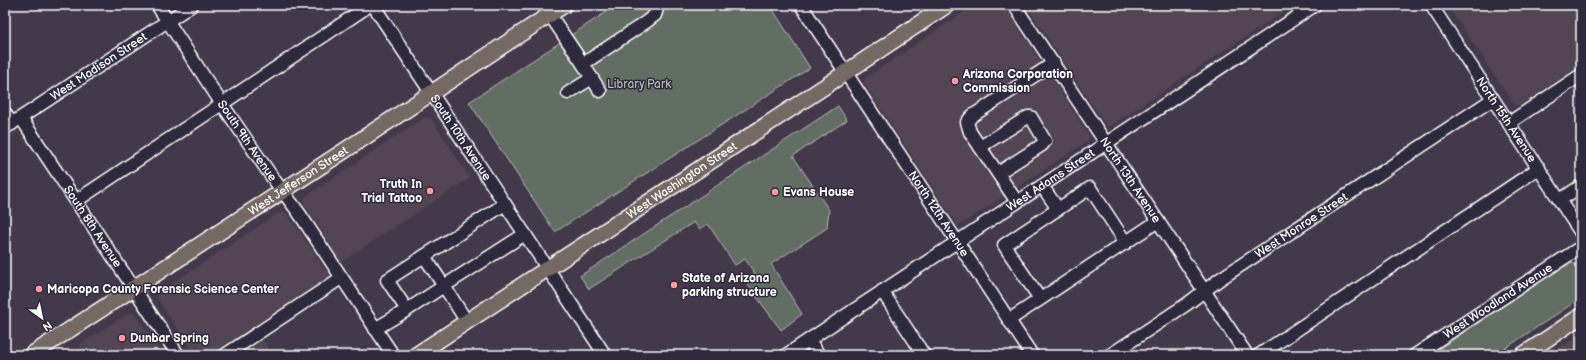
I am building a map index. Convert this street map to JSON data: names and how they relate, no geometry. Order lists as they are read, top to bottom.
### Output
{
  "streets": {
    "main road": ["West Jefferson Street", "West Washington Street"],
    "street": [
      "West Madison Street",
      "North 15th Avenue",
      "South 10th Avenue",
      "South 9th Avenue",
      "West Adams Street",
      "North 13th Avenue",
      "North 12th Avenue",
      "West Monroe Street",
      "South 8th Avenue",
      "West Woodland Avenue"
    ]
  },
  "crossings": [
    ["West Madison Street", "South 9th Avenue"],
    ["West Madison Street", "South 8th Avenue"],
    ["North 15th Avenue", "West Monroe Street"],
    ["South 10th Avenue", "West Jefferson Street"],
    ["South 10th Avenue", "West Washington Street"],
    ["South 9th Avenue", "West Jefferson Street"],
    ["West Adams Street", "North 13th Avenue"],
    ["West Adams Street", "North 12th Avenue"],
    ["North 13th Avenue", "West Monroe Street"],
    ["West Jefferson Street", "South 8th Avenue"],
    ["West Washington Street", "North 12th Avenue"]
  ],
  "parks": ["Library Park"],
  "places": [
    "Arizona Corporation Commission",
    "Truth In Trial Tattoo",
    "Evans House",
    "State of Arizona parking structure",
    "Maricopa County Forensic Science Center",
    "Dunbar Spring"
  ],
  "north": "bottom right"
}
